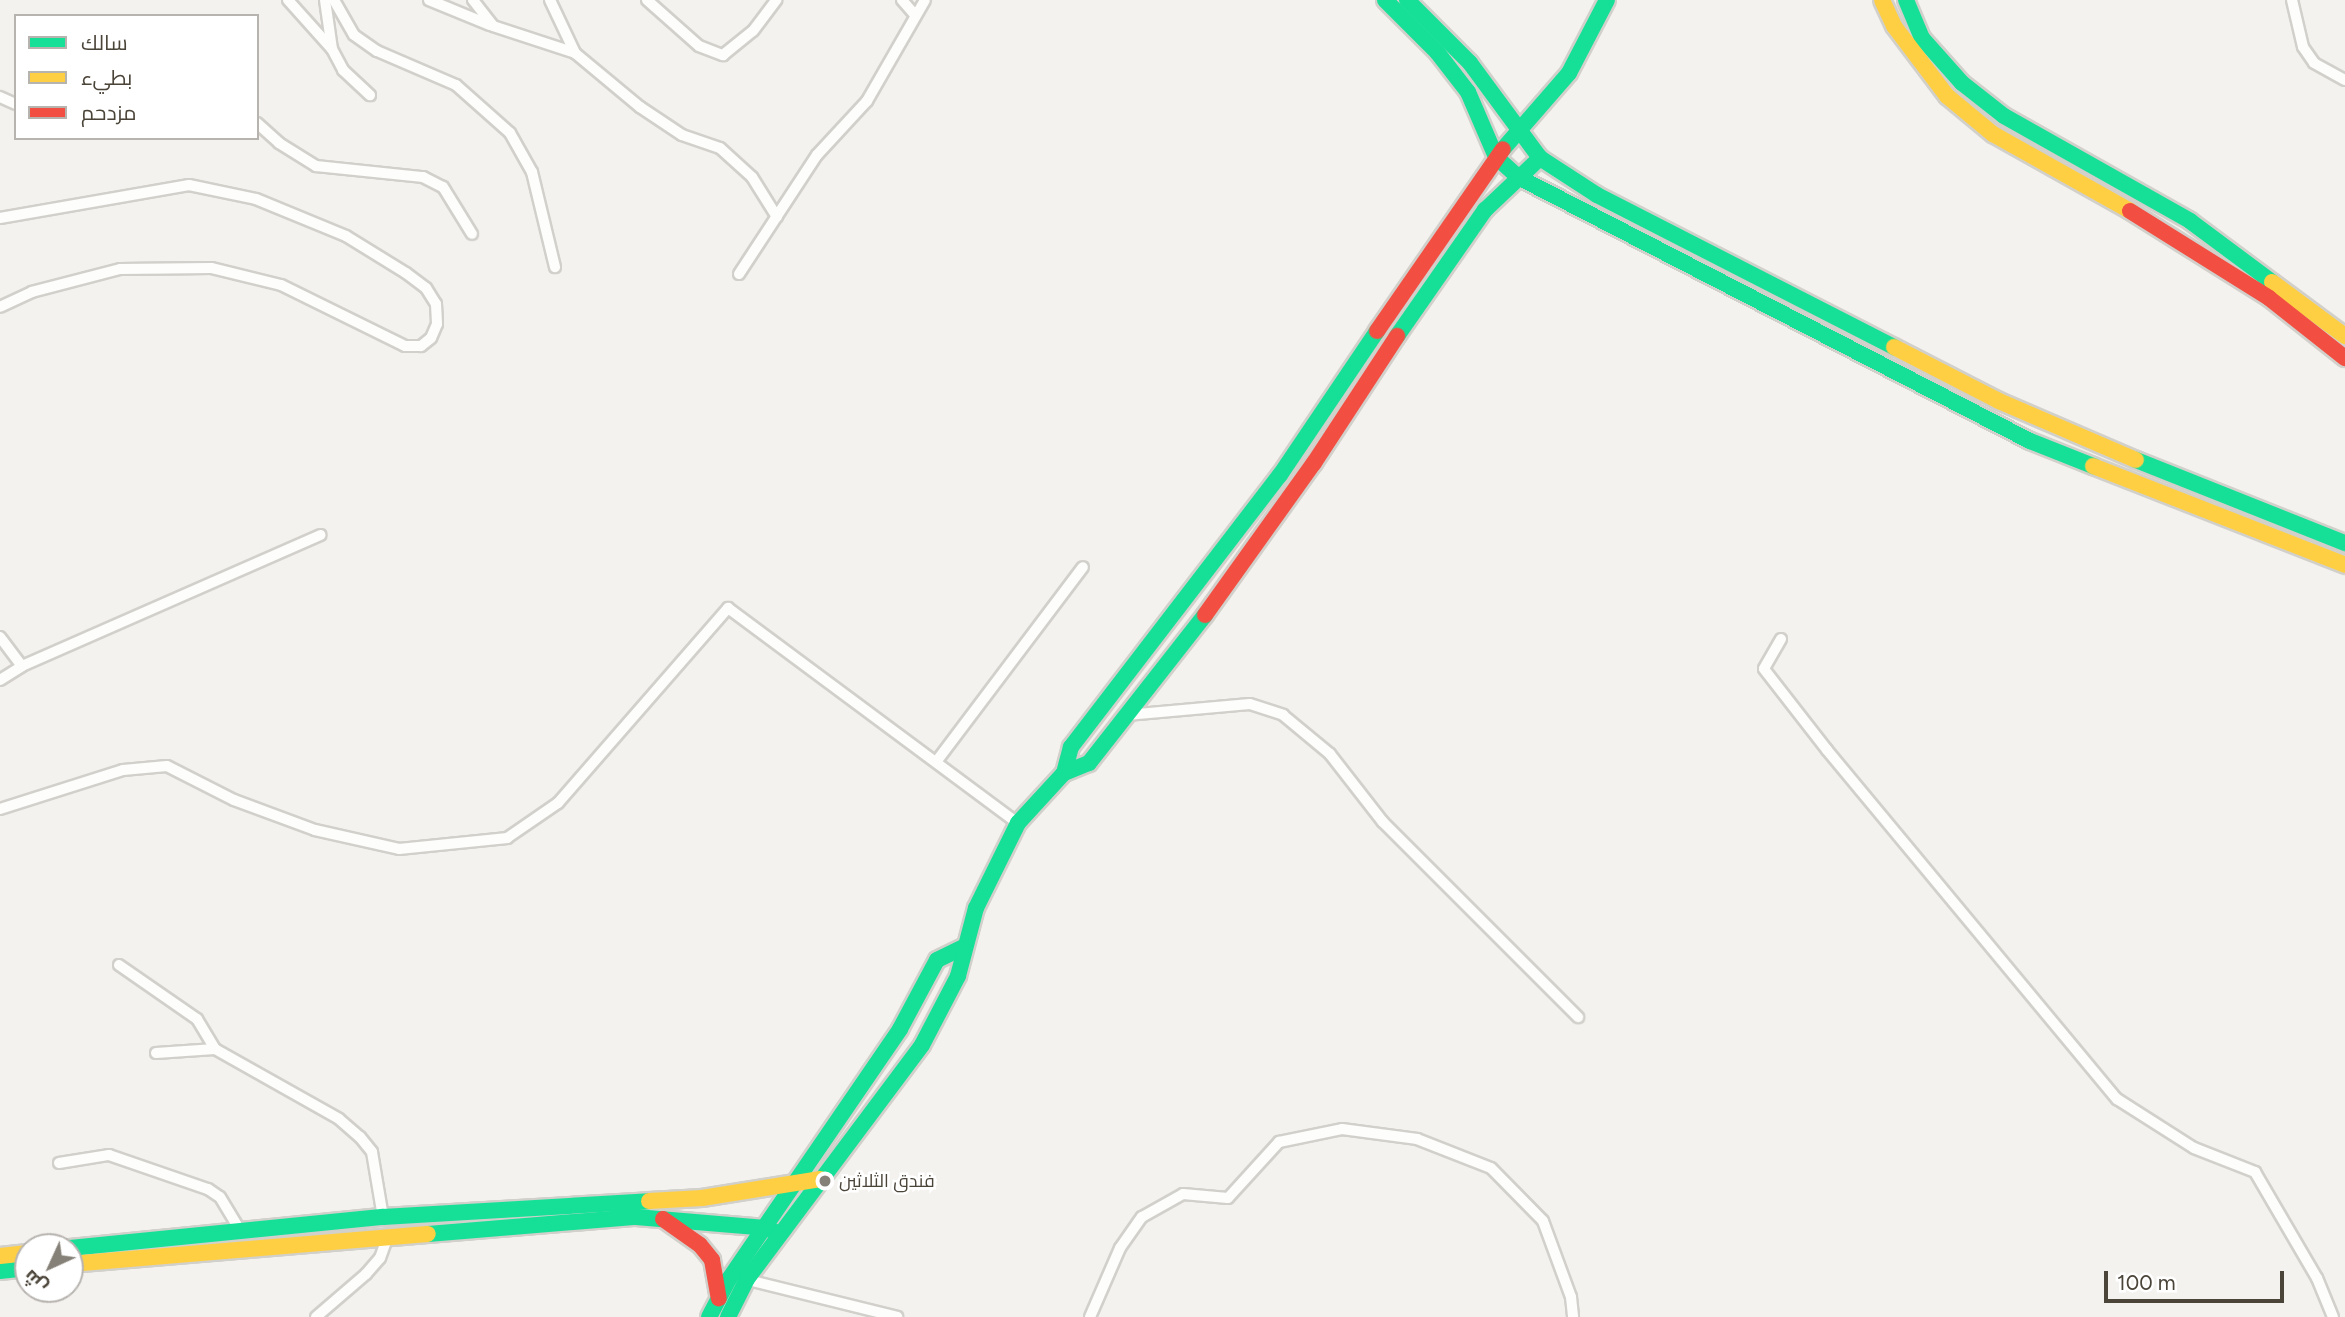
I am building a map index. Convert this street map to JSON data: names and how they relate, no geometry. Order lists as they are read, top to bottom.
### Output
{
  "places": ["فندق الثلاثين"],
  "legend": ["سالك", "بطيء", "مزدحم"],
  "scale_bar": "100 m",
  "north": "bottom left"
}
